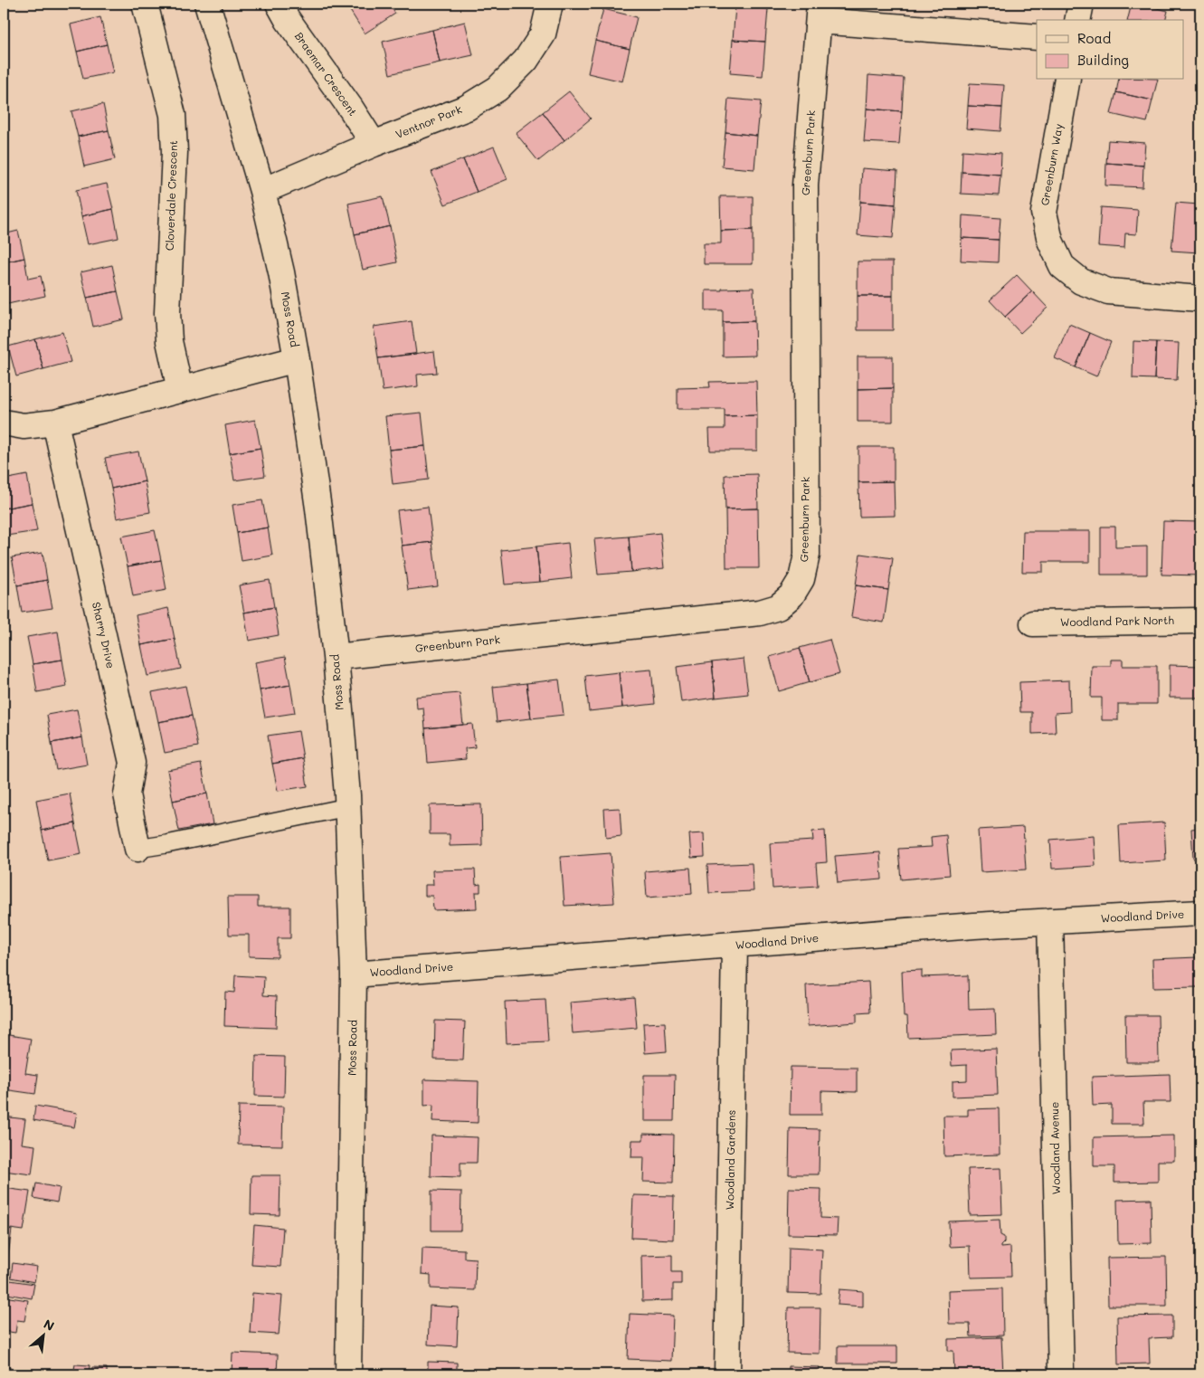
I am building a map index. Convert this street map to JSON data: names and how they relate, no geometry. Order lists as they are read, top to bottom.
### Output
{
  "streets": {
    "street": [
      "Braemar Crescent",
      "Ventnor Park",
      "Greenburn Park",
      "Greenburn Way",
      "Cloverdale Crescent",
      "Moss Road",
      "Woodland Park North",
      "Sharry Drive",
      "Woodland Drive",
      "Woodland Avenue",
      "Woodland Gardens"
    ]
  },
  "crossings": [
    ["Braemar Crescent", "Ventnor Park"],
    ["Ventnor Park", "Moss Road"],
    ["Greenburn Park", "Moss Road"],
    ["Moss Road", "Woodland Drive"],
    ["Woodland Drive", "Woodland Avenue"],
    ["Woodland Drive", "Woodland Gardens"]
  ],
  "legend": ["Road", "Building"],
  "north": "top right"
}
